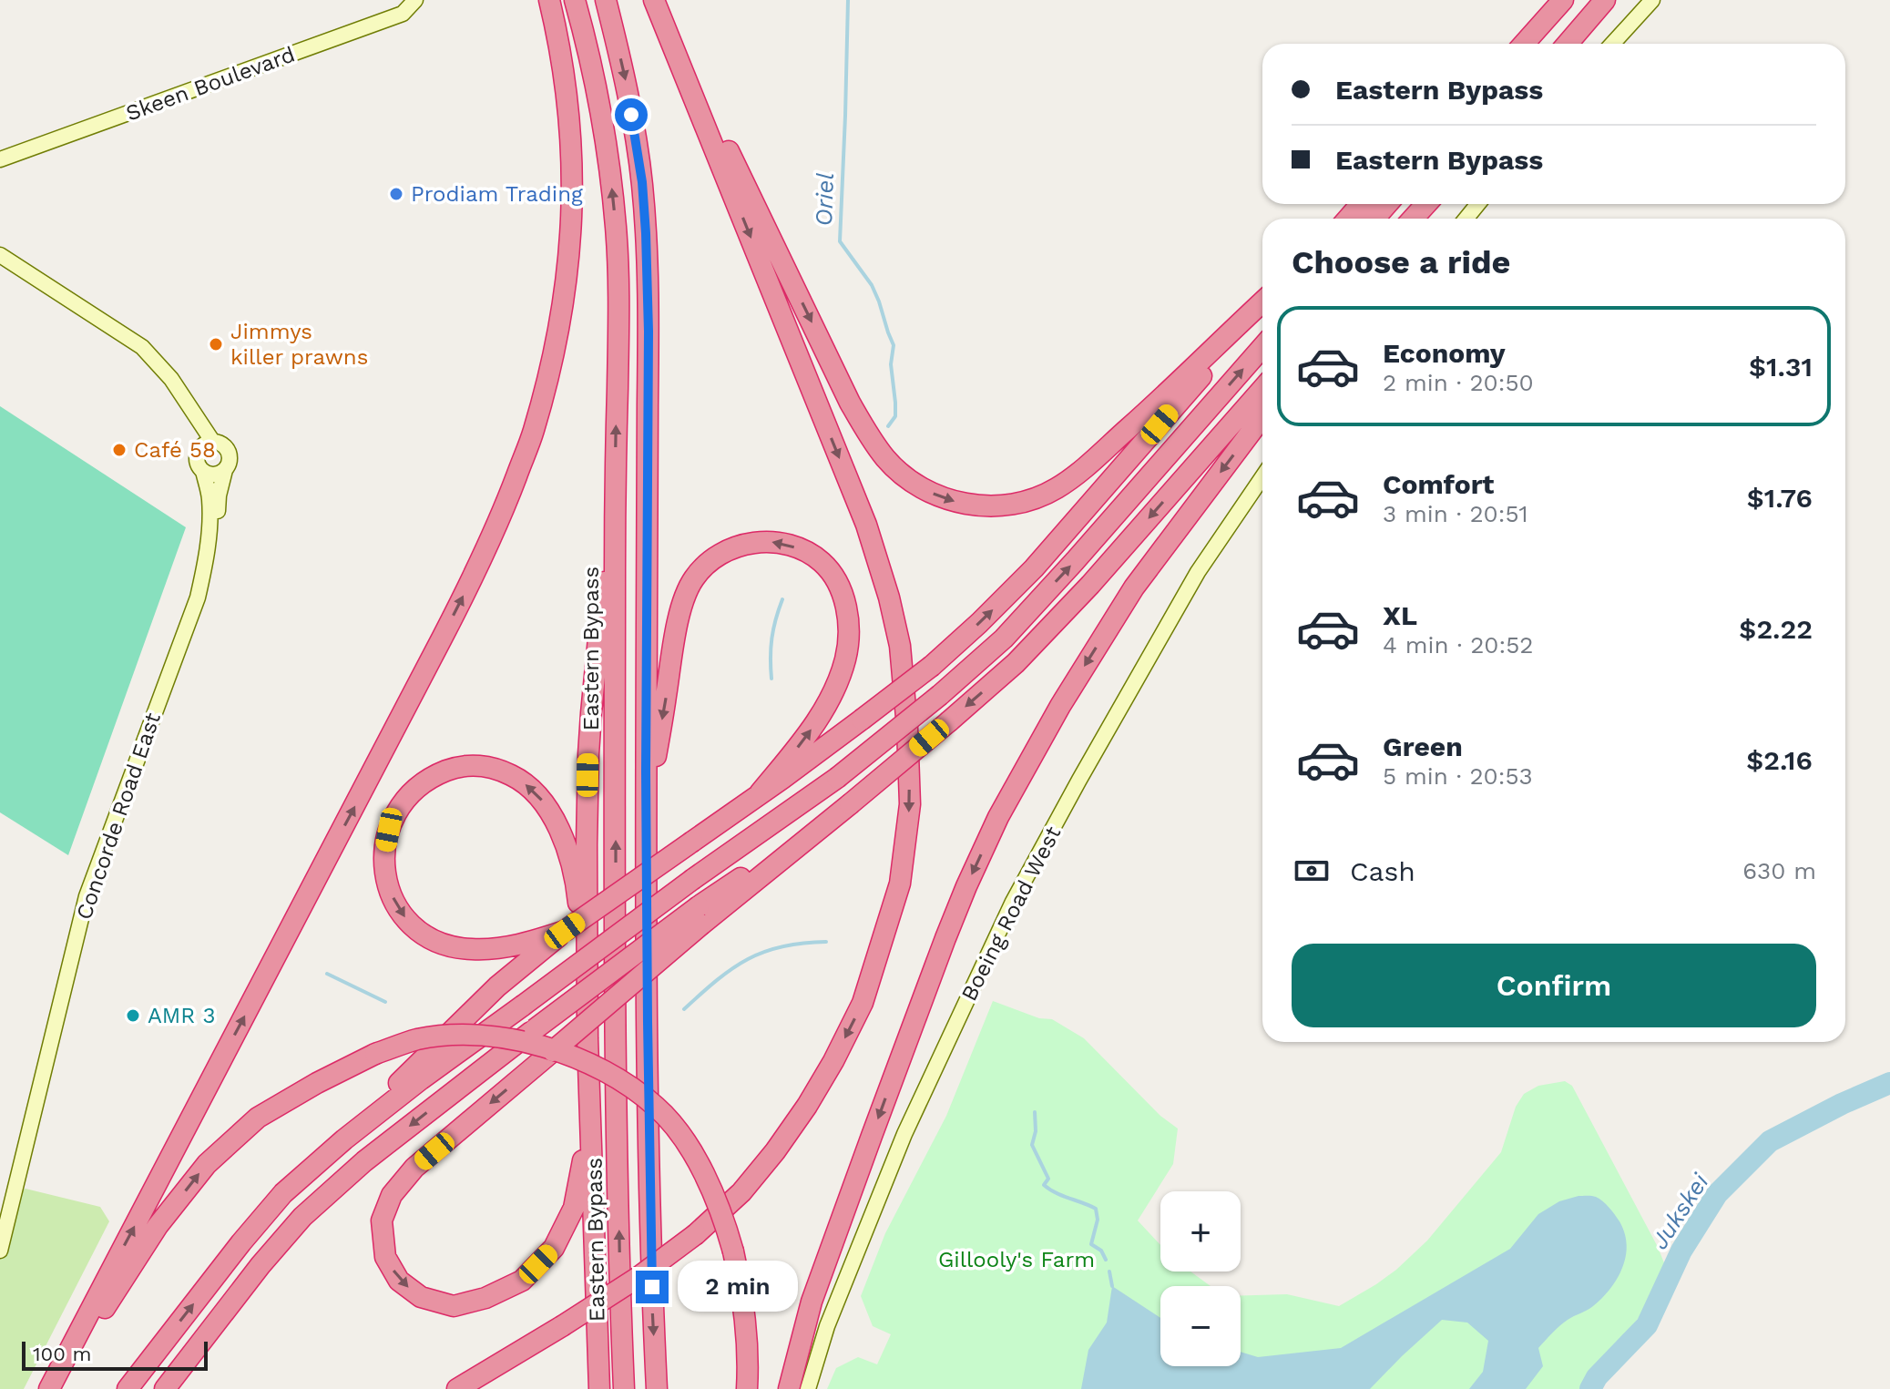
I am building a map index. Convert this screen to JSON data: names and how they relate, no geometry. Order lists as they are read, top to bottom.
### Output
{
  "streets": {
    "highway": ["Eastern Bypass"],
    "main road": ["Skeen Boulevard", "Concorde Road East", "Boeing Road West"]
  },
  "water": ["Oriel", "Jukskei"],
  "parks": ["Gillooly's Farm"],
  "places": [
    "Prodiam Trading",
    "Jimmys killer prawns",
    "Café 58",
    "AMR 3"
  ],
  "scale_bar": "100 m",
  "page": {
    "banner": ["Eastern Bypass", "Eastern Bypass"],
    "heading": "Choose a ride",
    "list": [
      {
        "name": "Economy",
        "note": "2 min · 20:50",
        "value": "$1.31"
      },
      {
        "name": "Comfort",
        "note": "3 min · 20:51",
        "value": "$1.76"
      },
      {
        "name": "XL",
        "note": "4 min · 20:52",
        "value": "$2.22"
      },
      {
        "name": "Green",
        "note": "5 min · 20:53",
        "value": "$2.16"
      }
    ],
    "pay": ["Cash", "630 m"],
    "buttons": "Confirm",
    "map_buttons": ["+", "−"],
    "bubble": "2 min",
    "scale": "100 m"
  }
}
